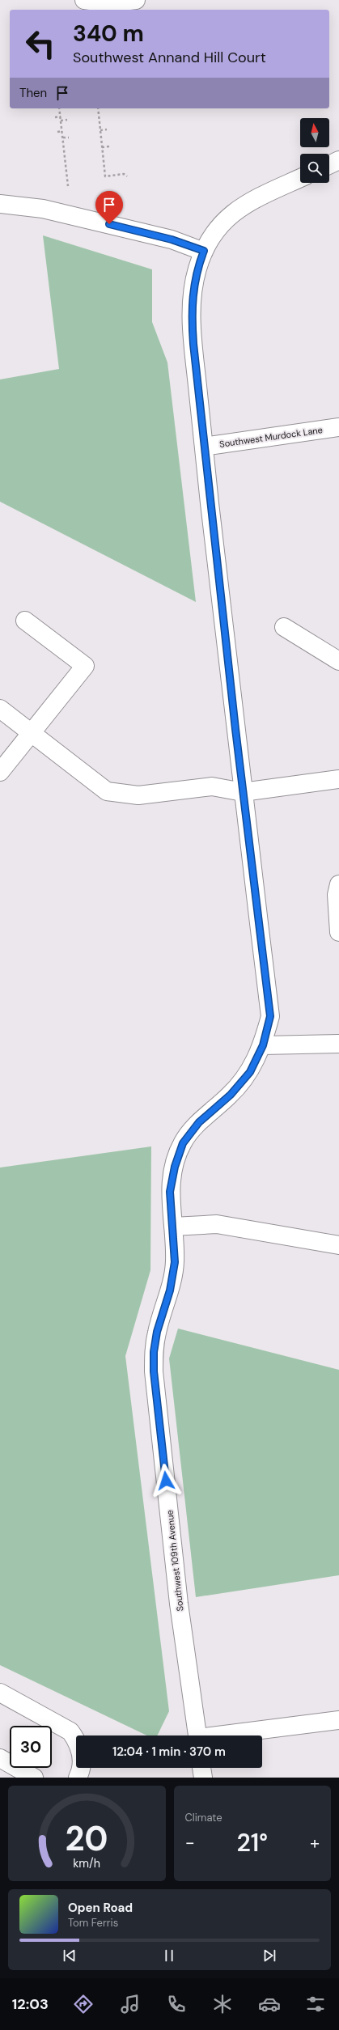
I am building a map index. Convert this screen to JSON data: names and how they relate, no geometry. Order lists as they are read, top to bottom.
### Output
{
  "streets": {
    "street": ["Southwest Murdock Lane", "Southwest 109th Avenue"]
  },
  "crossings": [
    ["Southwest Murdock Lane", "Southwest 109th Avenue"]
  ],
  "north": "top",
  "page": {
    "turn": ["340 m", "Southwest Annand Hill Court"],
    "then": "Then",
    "limit": "30",
    "trip": "12:04 · 1 min · 370 m",
    "tile": "Climate",
    "heat": ["−", "21°", "+"],
    "song": ["Open Road", "Tom Ferris"],
    "tabs": "12:03",
    "gauge": ["20", "km/h"]
  }
}
